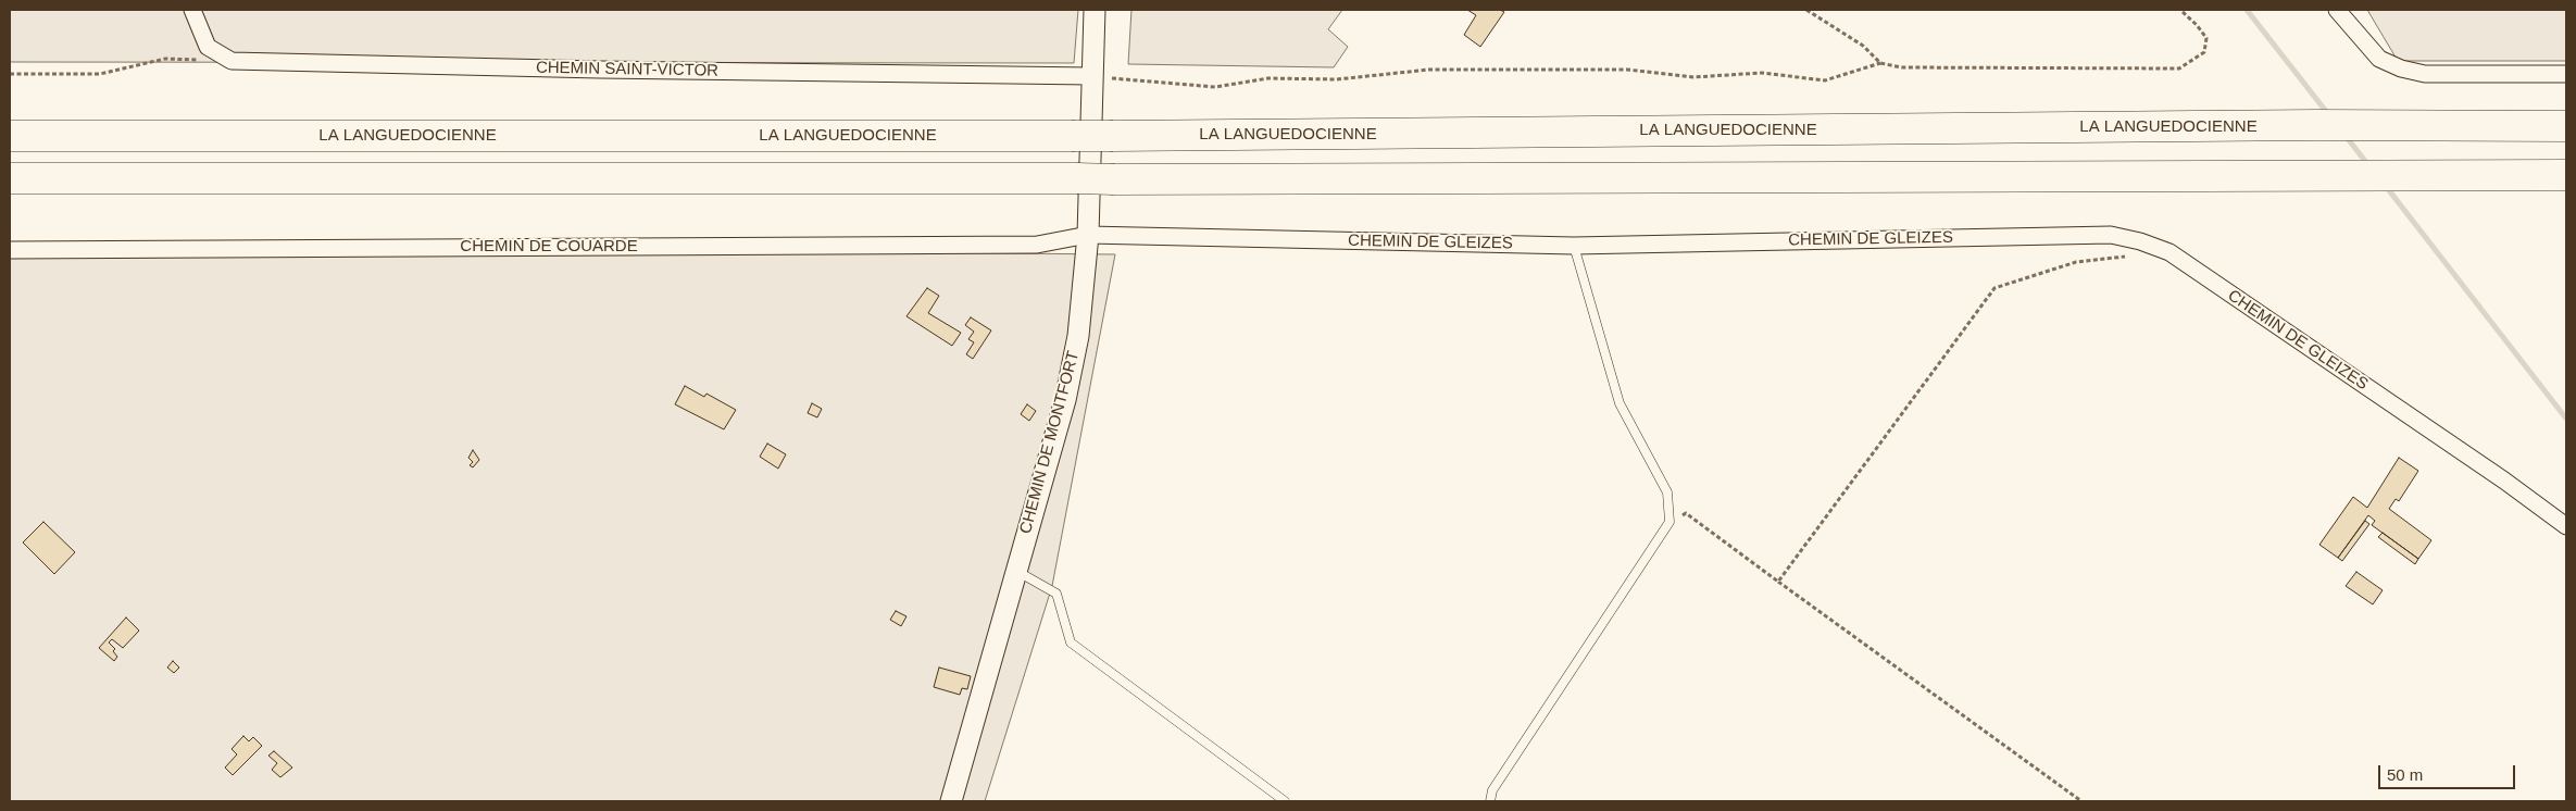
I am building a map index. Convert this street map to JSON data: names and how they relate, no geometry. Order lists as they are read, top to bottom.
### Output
{
  "streets": {
    "highway": ["LA LANGUEDOCIENNE"],
    "street": [
      "CHEMIN SAINT-VICTOR",
      "CHEMIN DE GLEIZES",
      "CHEMIN DE COUARDE",
      "CHEMIN DE MONTFORT"
    ]
  },
  "crossings": [
    ["CHEMIN SAINT-VICTOR", "CHEMIN DE MONTFORT"],
    ["CHEMIN DE GLEIZES", "CHEMIN DE COUARDE"],
    ["CHEMIN DE GLEIZES", "CHEMIN DE MONTFORT"],
    ["CHEMIN DE COUARDE", "CHEMIN DE MONTFORT"]
  ],
  "scale_bar": "50 m"
}
